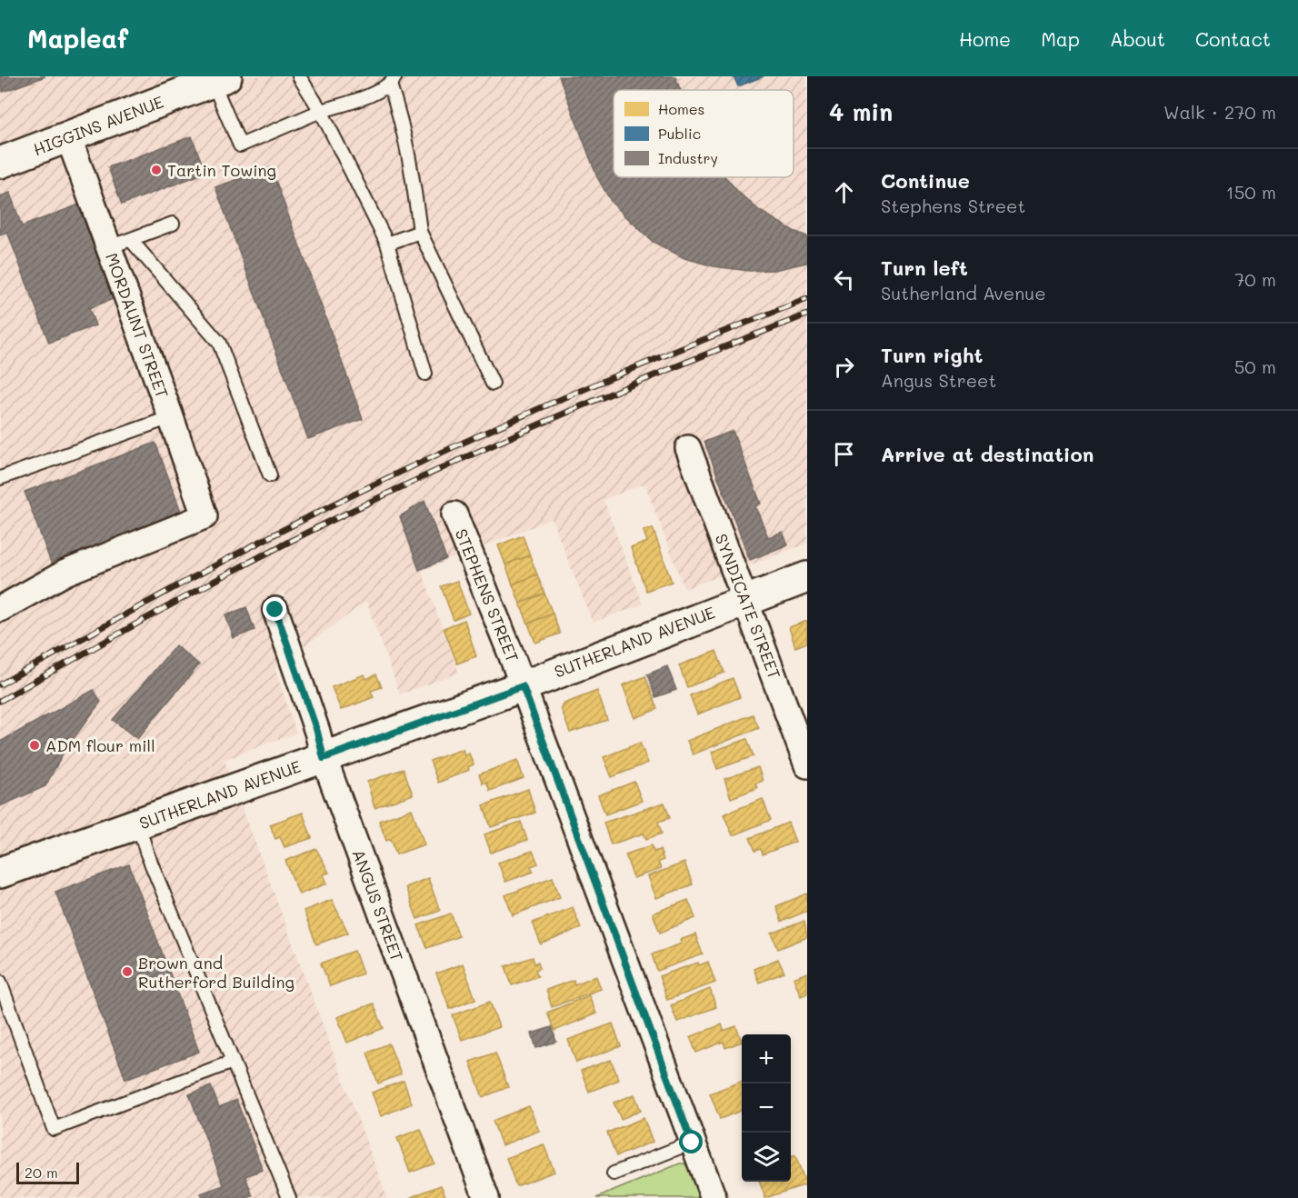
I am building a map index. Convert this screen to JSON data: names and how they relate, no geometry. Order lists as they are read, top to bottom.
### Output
{
  "streets": {
    "street": [
      "HIGGINS AVENUE",
      "MORDAUNT STREET",
      "STEPHENS STREET",
      "SYNDICATE STREET",
      "SUTHERLAND AVENUE",
      "ANGUS STREET"
    ]
  },
  "crossings": [
    ["HIGGINS AVENUE", "MORDAUNT STREET"],
    ["STEPHENS STREET", "SUTHERLAND AVENUE"],
    ["SYNDICATE STREET", "SUTHERLAND AVENUE"],
    ["SUTHERLAND AVENUE", "ANGUS STREET"]
  ],
  "places": ["Tartin Towing", "ADM flour mill", "Brown and Rutherford Building"],
  "legend": ["Homes", "Public", "Industry"],
  "scale_bar": "20 m",
  "page": {
    "header": "Mapleaf",
    "nav": [
      "Home",
      "Map",
      "About",
      "Contact"
    ],
    "heading": ["4 min", "Walk · 270 m"],
    "list": [
      ["Continue", "Stephens Street", "150 m"],
      ["Turn left", "Sutherland Avenue", "70 m"],
      ["Turn right", "Angus Street", "50 m"],
      "Arrive at destination"
    ],
    "map_buttons": ["+", "−"],
    "scale": "20 m"
  }
}
